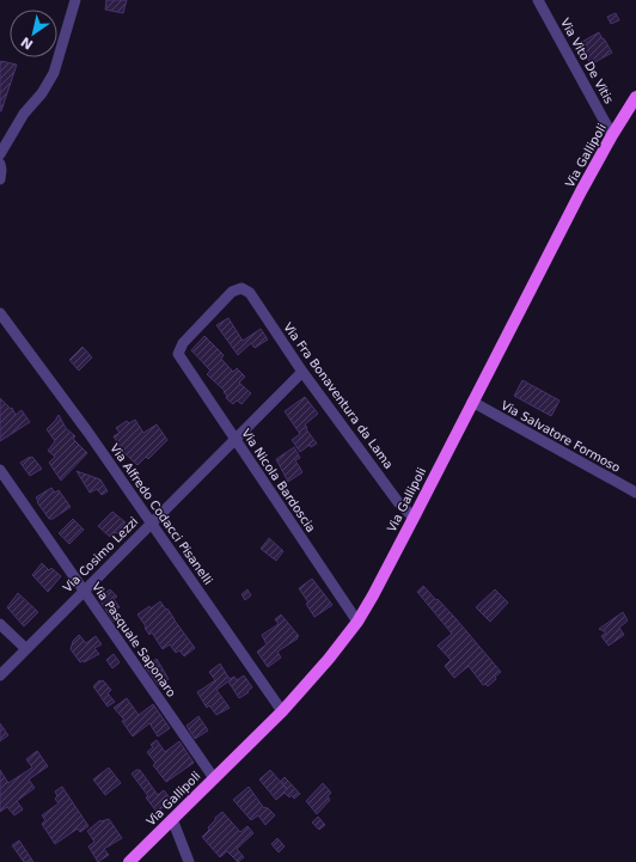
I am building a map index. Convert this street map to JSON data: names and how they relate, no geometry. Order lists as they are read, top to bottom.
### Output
{
  "streets": {
    "main road": ["Via Gallipoli"],
    "street": [
      "Via Vito De Vitis",
      "Via Fra Bonaventura da Lama",
      "Via Salvatore Formoso",
      "Via Nicola Bardoscia",
      "Via Alfredo Codacci Pisanelli",
      "Via Cosimo Lezzi",
      "Via Pasquale Saponaro"
    ]
  },
  "crossings": [
    ["Via Vito De Vitis", "Via Gallipoli"],
    ["Via Gallipoli", "Via Fra Bonaventura da Lama"],
    ["Via Gallipoli", "Via Salvatore Formoso"],
    ["Via Gallipoli", "Via Nicola Bardoscia"],
    ["Via Gallipoli", "Via Alfredo Codacci Pisanelli"],
    ["Via Gallipoli", "Via Pasquale Saponaro"],
    ["Via Fra Bonaventura da Lama", "Via Nicola Bardoscia"],
    ["Via Fra Bonaventura da Lama", "Via Cosimo Lezzi"],
    ["Via Nicola Bardoscia", "Via Cosimo Lezzi"],
    ["Via Alfredo Codacci Pisanelli", "Via Cosimo Lezzi"],
    ["Via Cosimo Lezzi", "Via Pasquale Saponaro"]
  ],
  "north": "bottom left"
}
